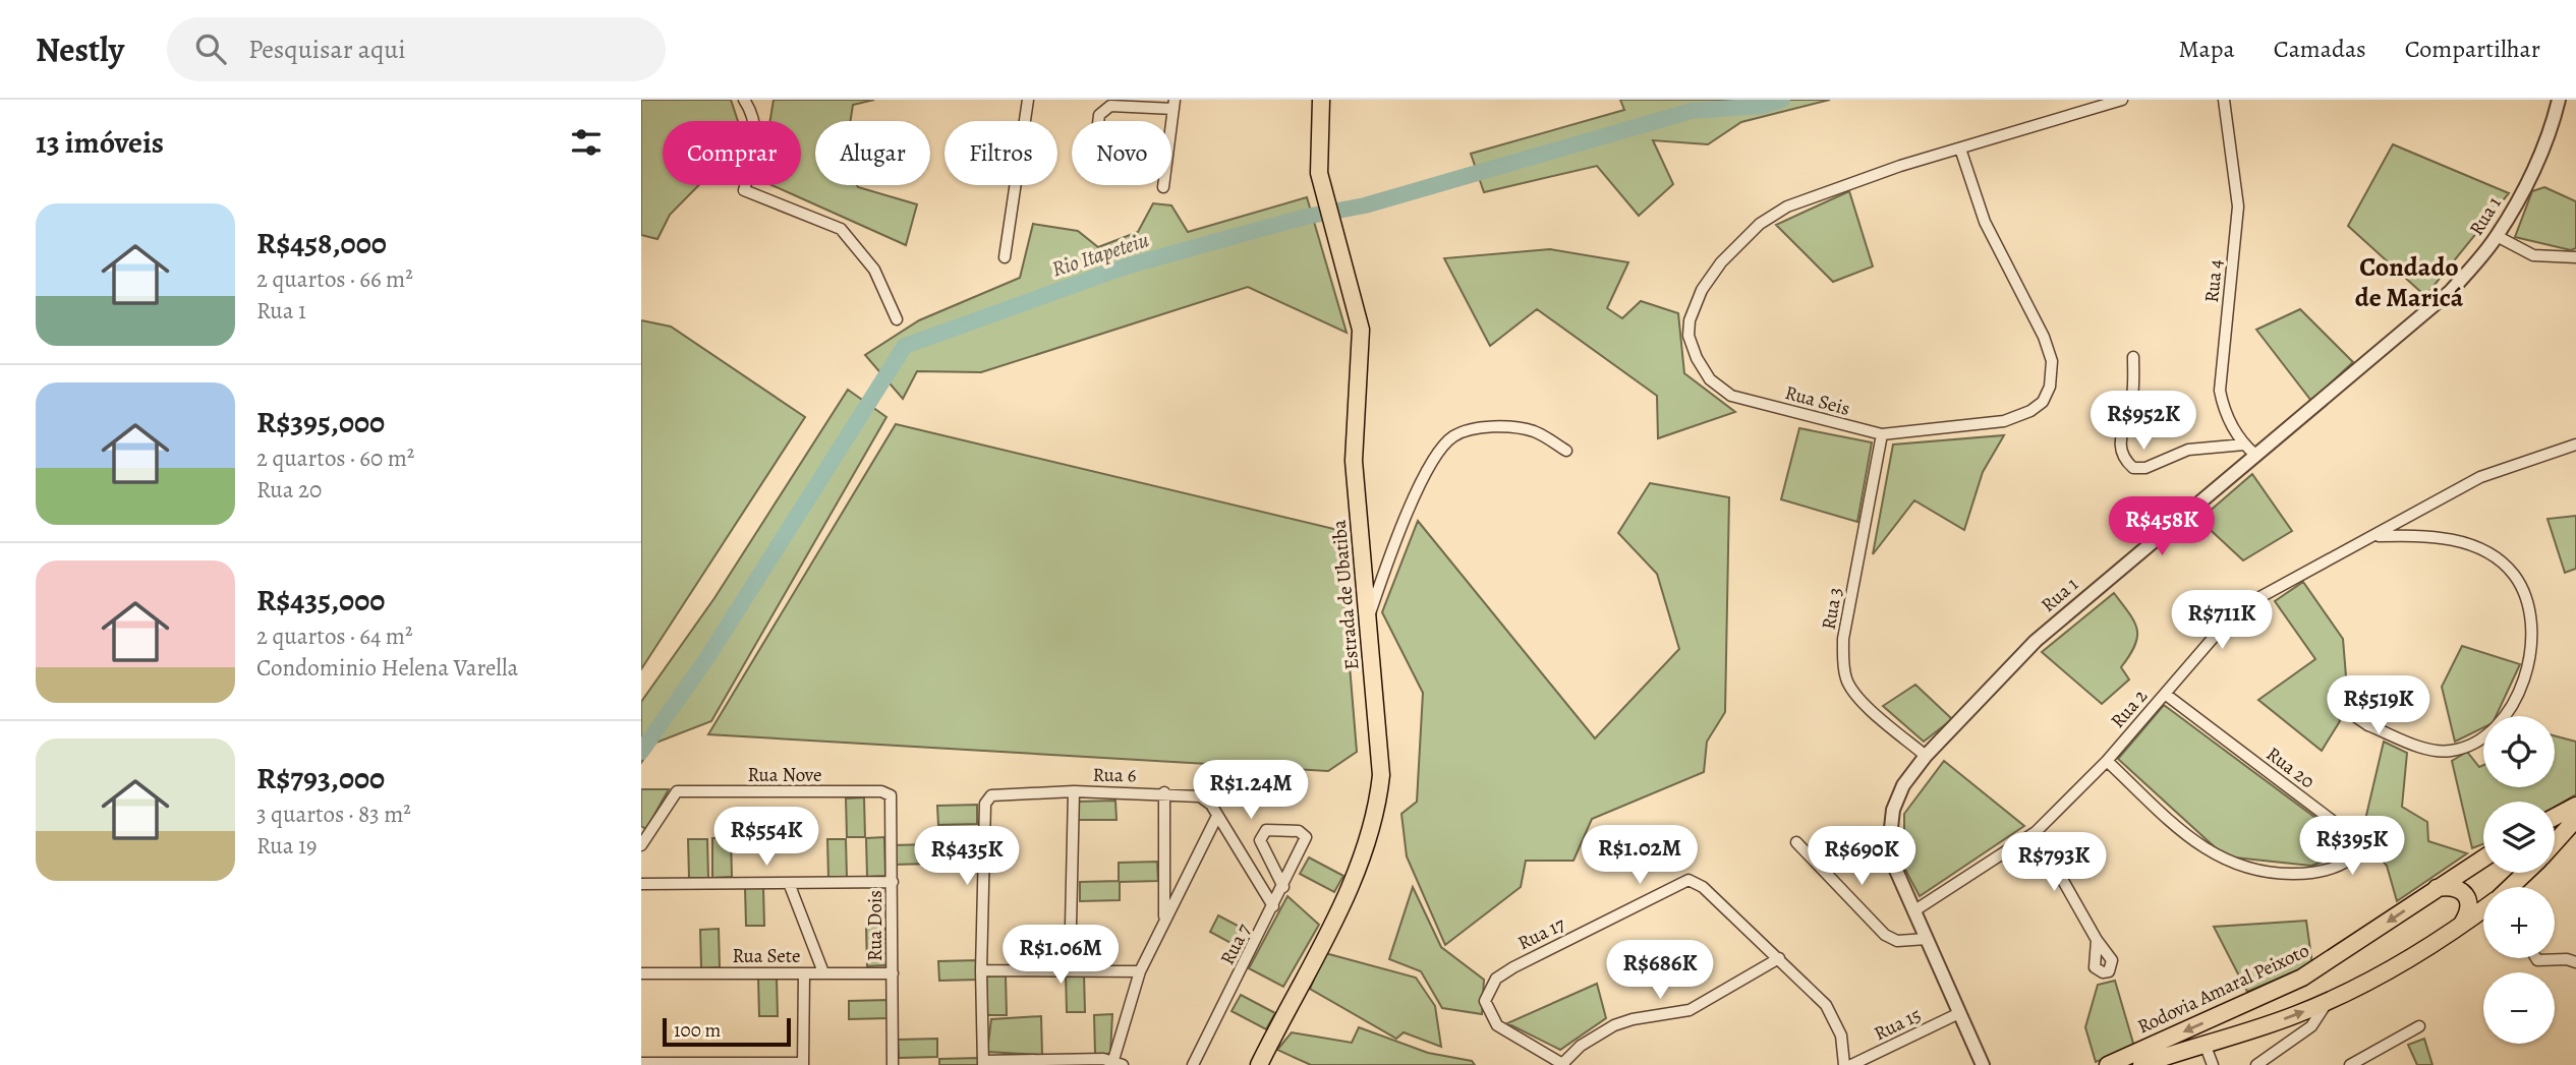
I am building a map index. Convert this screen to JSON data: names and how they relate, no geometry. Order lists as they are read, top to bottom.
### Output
{
  "streets": {
    "main road": ["Estrada de Ubatiba", "Rodovia Amaral Peixoto"],
    "street": [
      "Rua 1",
      "Rua 4",
      "Rua Seis",
      "Rua 3",
      "Rua 2",
      "Rua 20",
      "Rua Nove",
      "Rua 6",
      "Rua Dois",
      "Rua 17",
      "Rua 7",
      "Rua Sete",
      "Rua 15"
    ]
  },
  "crossings": [
    ["Rua 1", "Rua 4"],
    ["Rua 1", "Rua 3"],
    ["Rua 1", "Rua 2"],
    ["Rua 1", "Rua 15"],
    ["Rua Seis", "Rua 3"],
    ["Rua 2", "Rua 20"],
    ["Rua Nove", "Rua Dois"],
    ["Rua 6", "Rua 7"],
    ["Rua Dois", "Rua Sete"]
  ],
  "districts": ["Condado de Maricá"],
  "water": ["Rio Itapeteiu"],
  "scale_bar": "100 m",
  "page": {
    "header": "Nestly",
    "search": "Pesquisar aqui",
    "nav": ["Mapa", "Camadas", "Compartilhar"],
    "heading": "13 imóveis",
    "chip": [
      "Comprar",
      "Alugar",
      "Filtros",
      "Novo"
    ],
    "list": [
      {
        "name": "R$458,000",
        "note": "2 quartos · 66 m² · Rua 1"
      },
      {
        "name": "R$395,000",
        "note": "2 quartos · 60 m² · Rua 20"
      },
      {
        "name": "R$435,000",
        "note": "2 quartos · 64 m² · Condominio Helena Varella"
      },
      {
        "name": "R$793,000",
        "note": "3 quartos · 83 m² · Rua 19"
      }
    ],
    "price": [
      "R$952K",
      "R$458K",
      "R$711K",
      "R$519K",
      "R$1.24M",
      "R$554K",
      "R$395K",
      "R$1.02M",
      "R$435K",
      "R$690K",
      "R$793K",
      "R$1.06M",
      "R$686K"
    ],
    "map_buttons": ["+", "−"],
    "scale": "100 m"
  }
}
